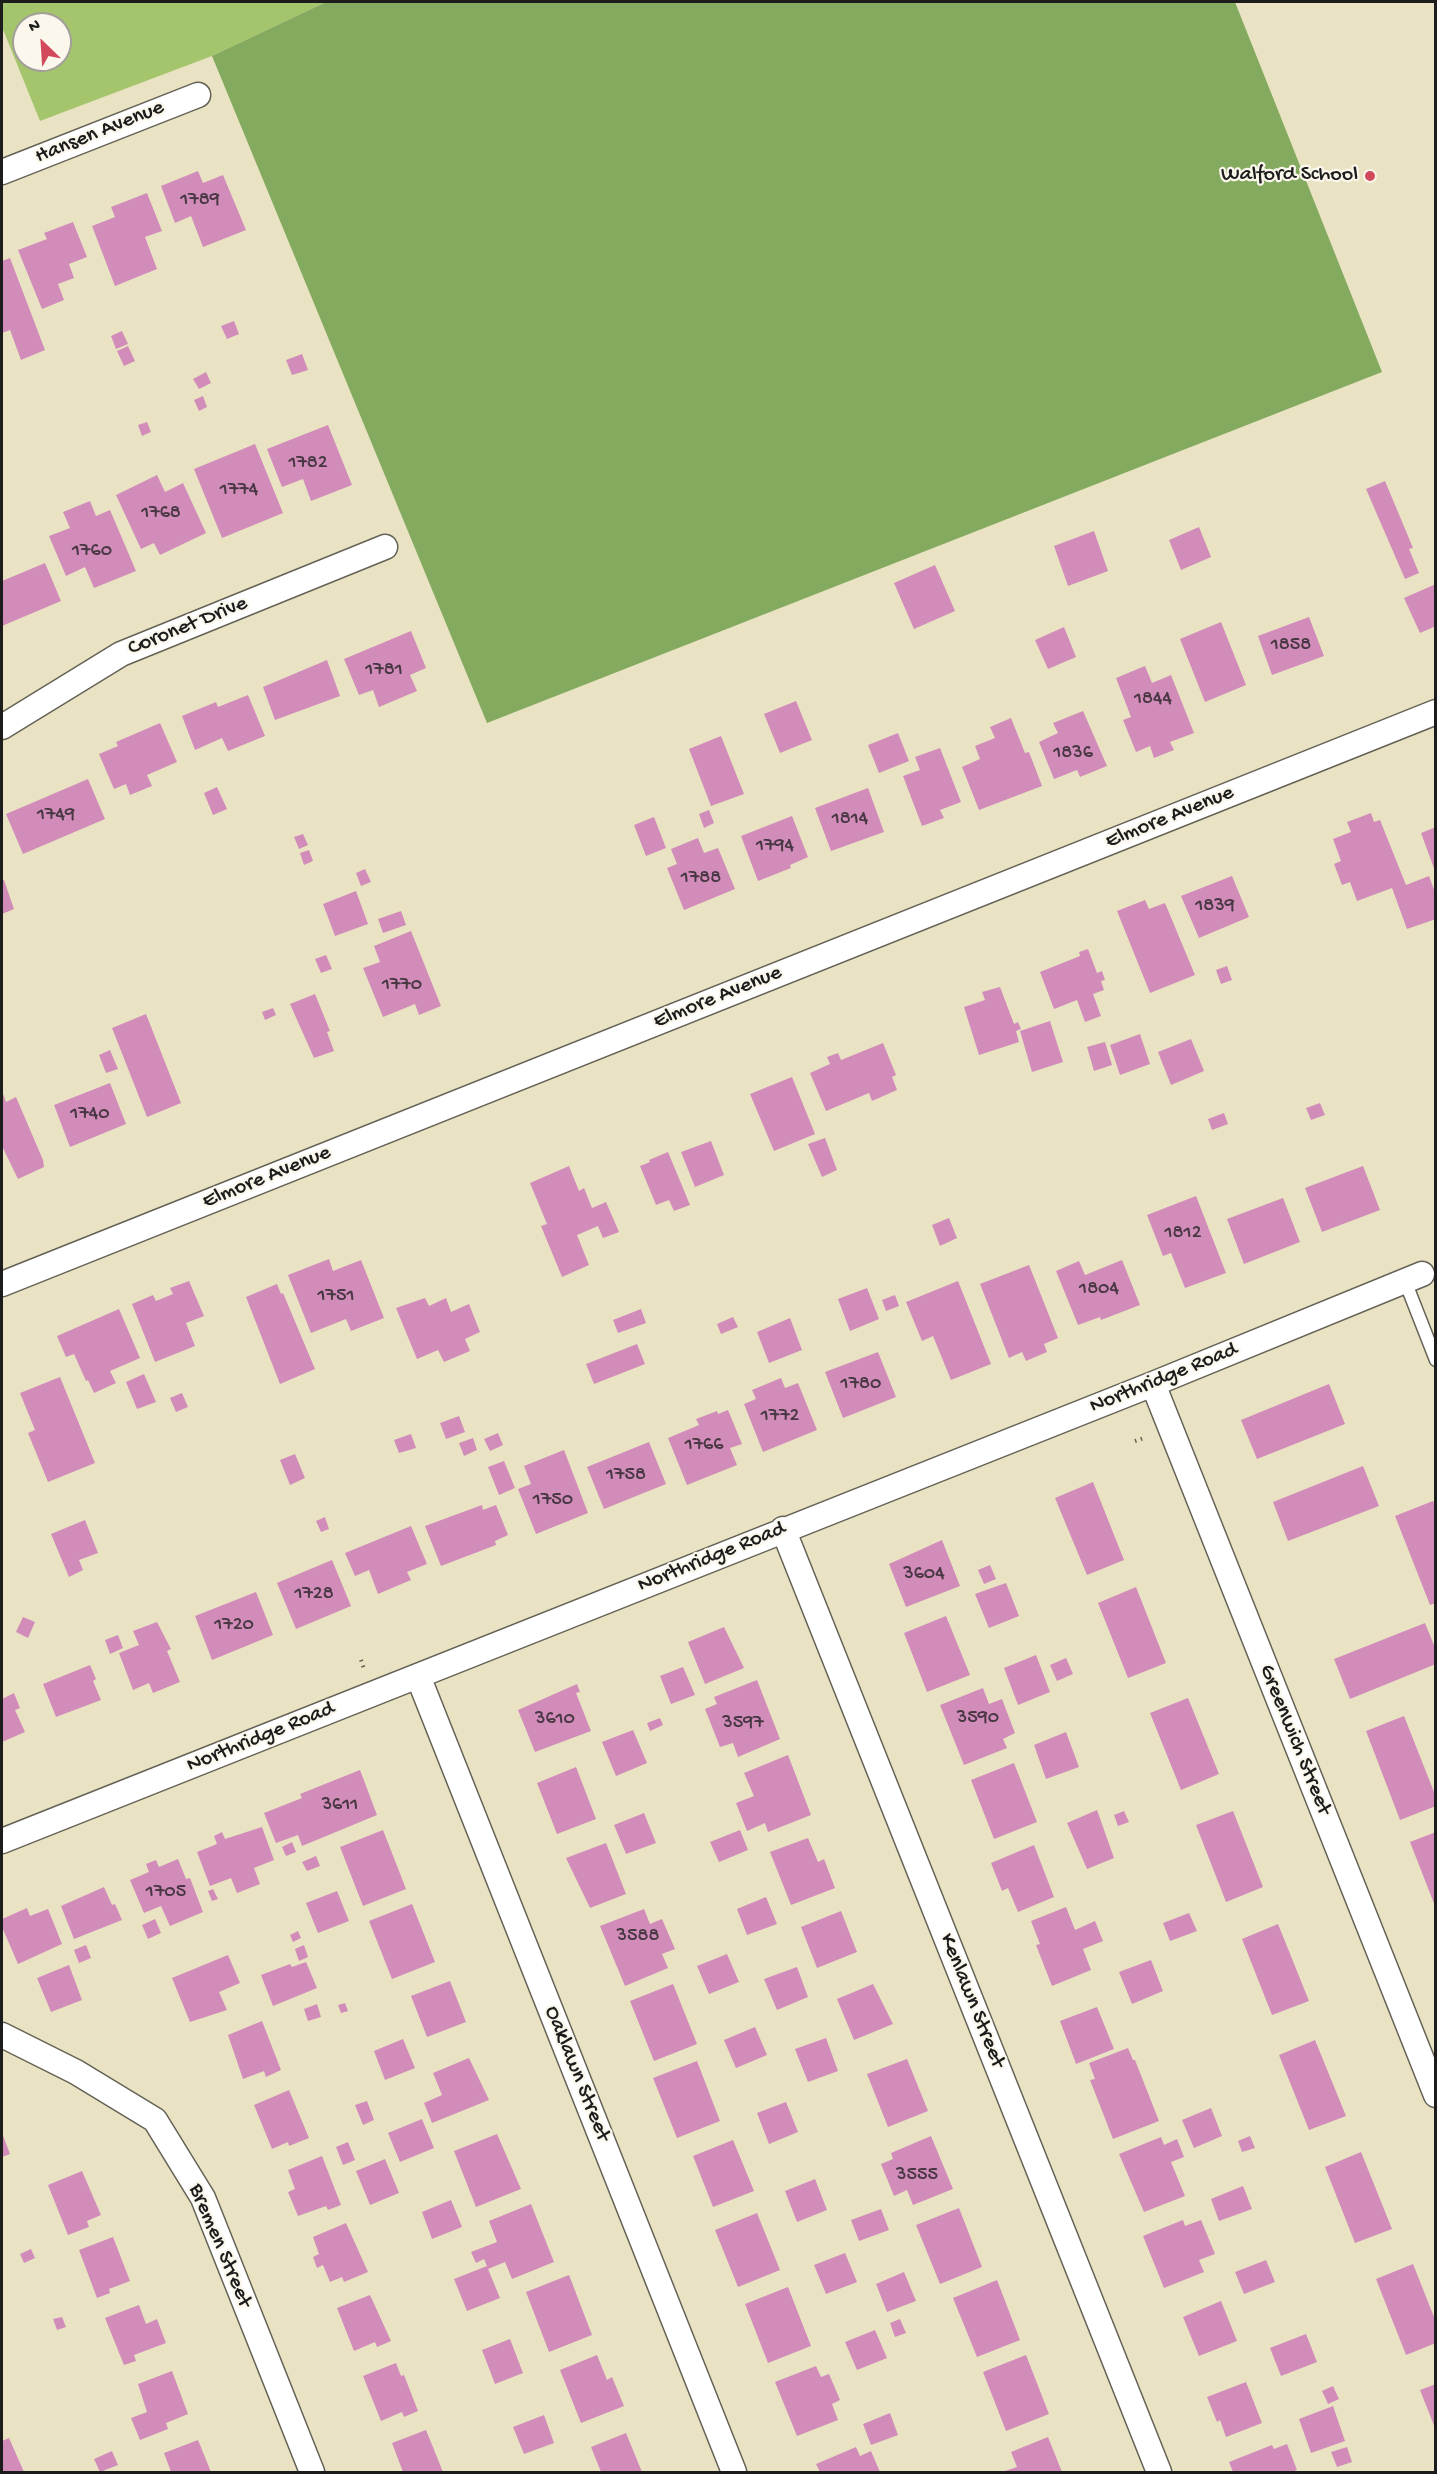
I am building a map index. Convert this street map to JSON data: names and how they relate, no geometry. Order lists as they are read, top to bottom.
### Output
{
  "streets": {
    "street": [
      "Hansen Avenue",
      "Coronet Drive",
      "Elmore Avenue",
      "Northridge Road",
      "Greenwich Street",
      "Kenlawn Street",
      "Oaklawn Street",
      "Bremen Street"
    ]
  },
  "crossings": [
    ["Northridge Road", "Greenwich Street"],
    ["Northridge Road", "Kenlawn Street"],
    ["Northridge Road", "Oaklawn Street"]
  ],
  "places": ["Walford School"],
  "house_numbers": [
    "1789",
    "1782",
    "1774",
    "1768",
    "1760",
    "1858",
    "1781",
    "1844",
    "1836",
    "1749",
    "1814",
    "1794",
    "1788",
    "1839",
    "1770",
    "1740",
    "1812",
    "1804",
    "1751",
    "1780",
    "1772",
    "1766",
    "1758",
    "1750",
    "3604",
    "1728",
    "1720",
    "3590",
    "3610",
    "3597",
    "3611",
    "1705",
    "3588",
    "3555"
  ],
  "north": "top left"
}
